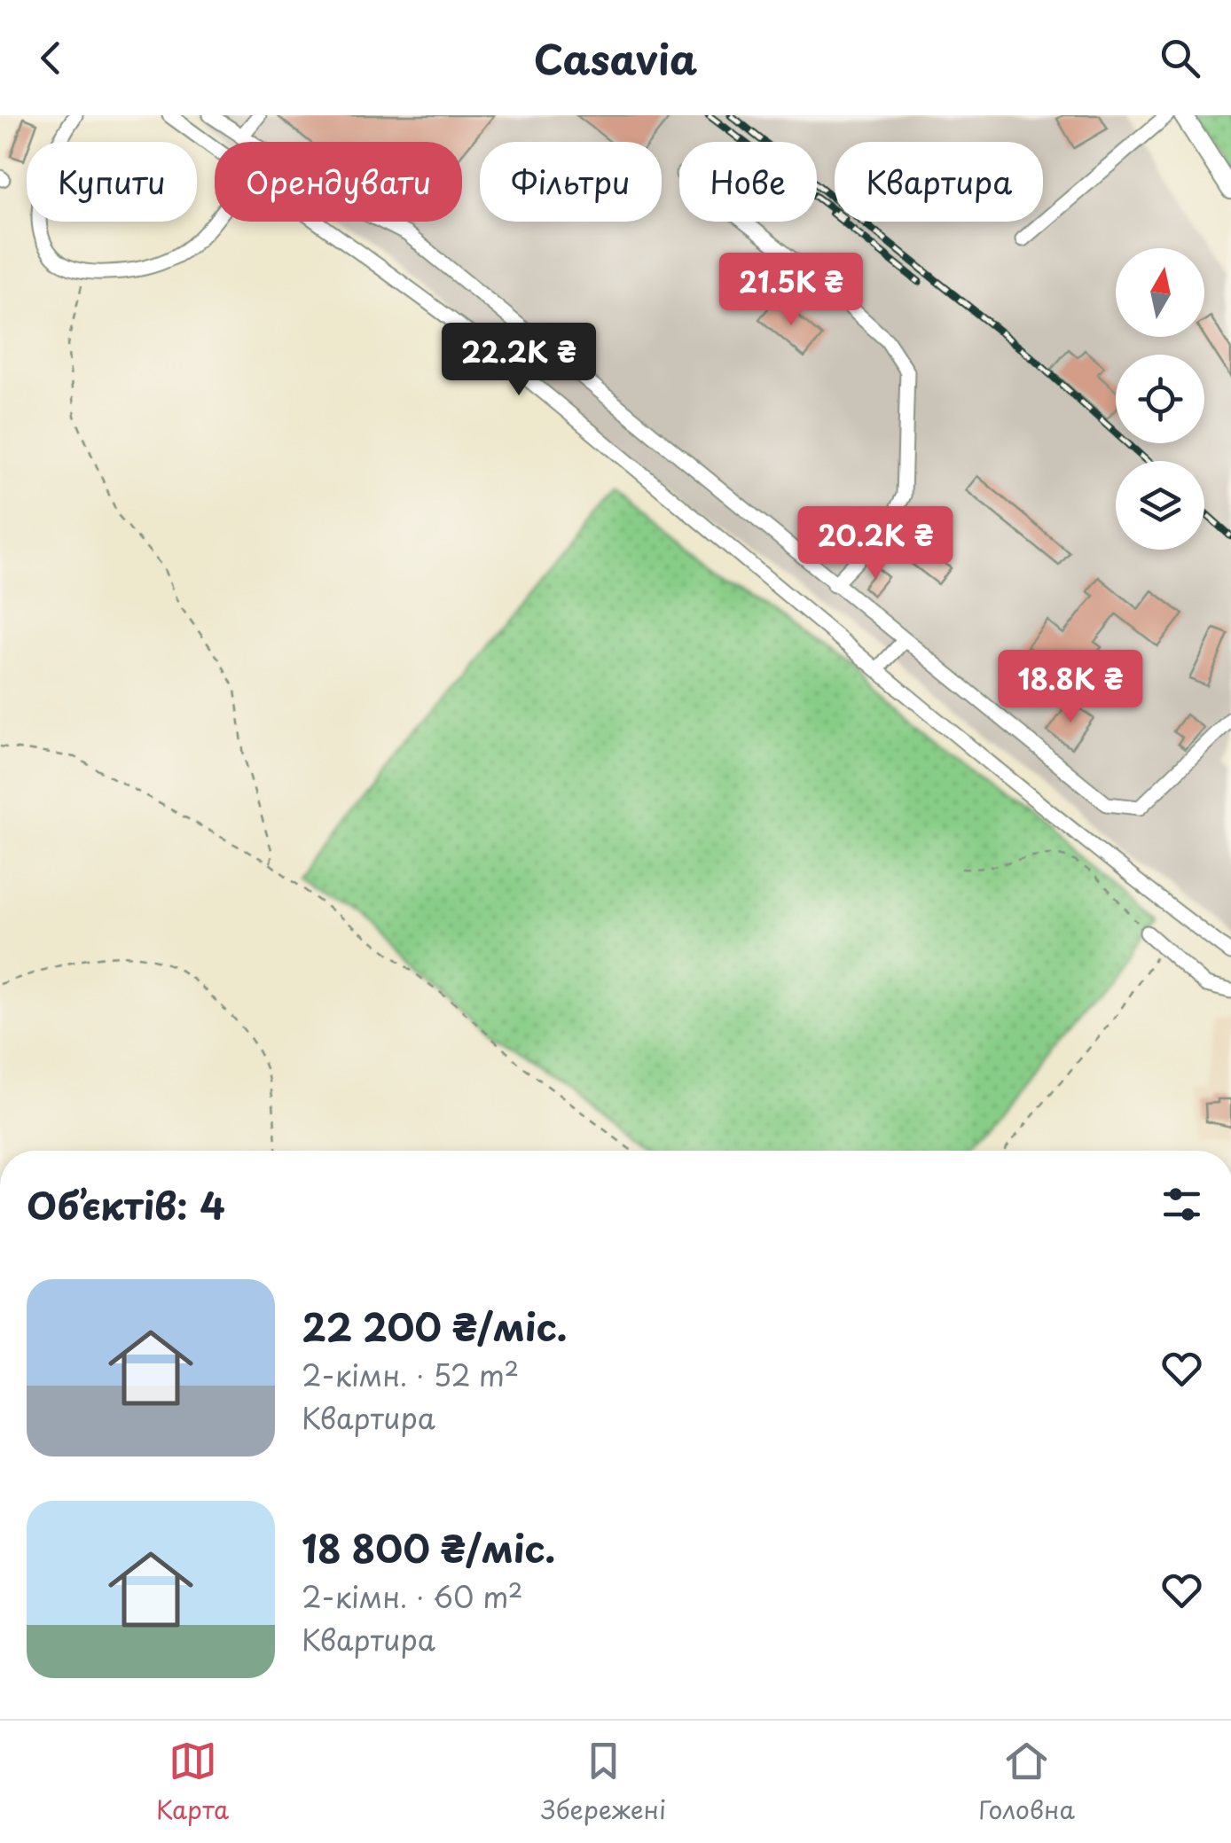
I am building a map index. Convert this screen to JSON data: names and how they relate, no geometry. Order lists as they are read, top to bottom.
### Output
{
  "north": "top",
  "page": {
    "header": "Casavia",
    "chip": [
      "Купити",
      "Орендувати",
      "Фільтри",
      "Нове",
      "Квартира"
    ],
    "price": [
      "21.5K ₴",
      "22.2K ₴",
      "20.2K ₴",
      "18.8K ₴"
    ],
    "heading": "Об’єктів: 4",
    "list": [
      {
        "name": "22 200 ₴/міс.",
        "note": "2-кімн. · 52 m² · Квартира"
      },
      {
        "name": "18 800 ₴/міс.",
        "note": "2-кімн. · 60 m² · Квартира"
      }
    ],
    "tabs": ["Карта", "Збережені", "Головна"]
  }
}
